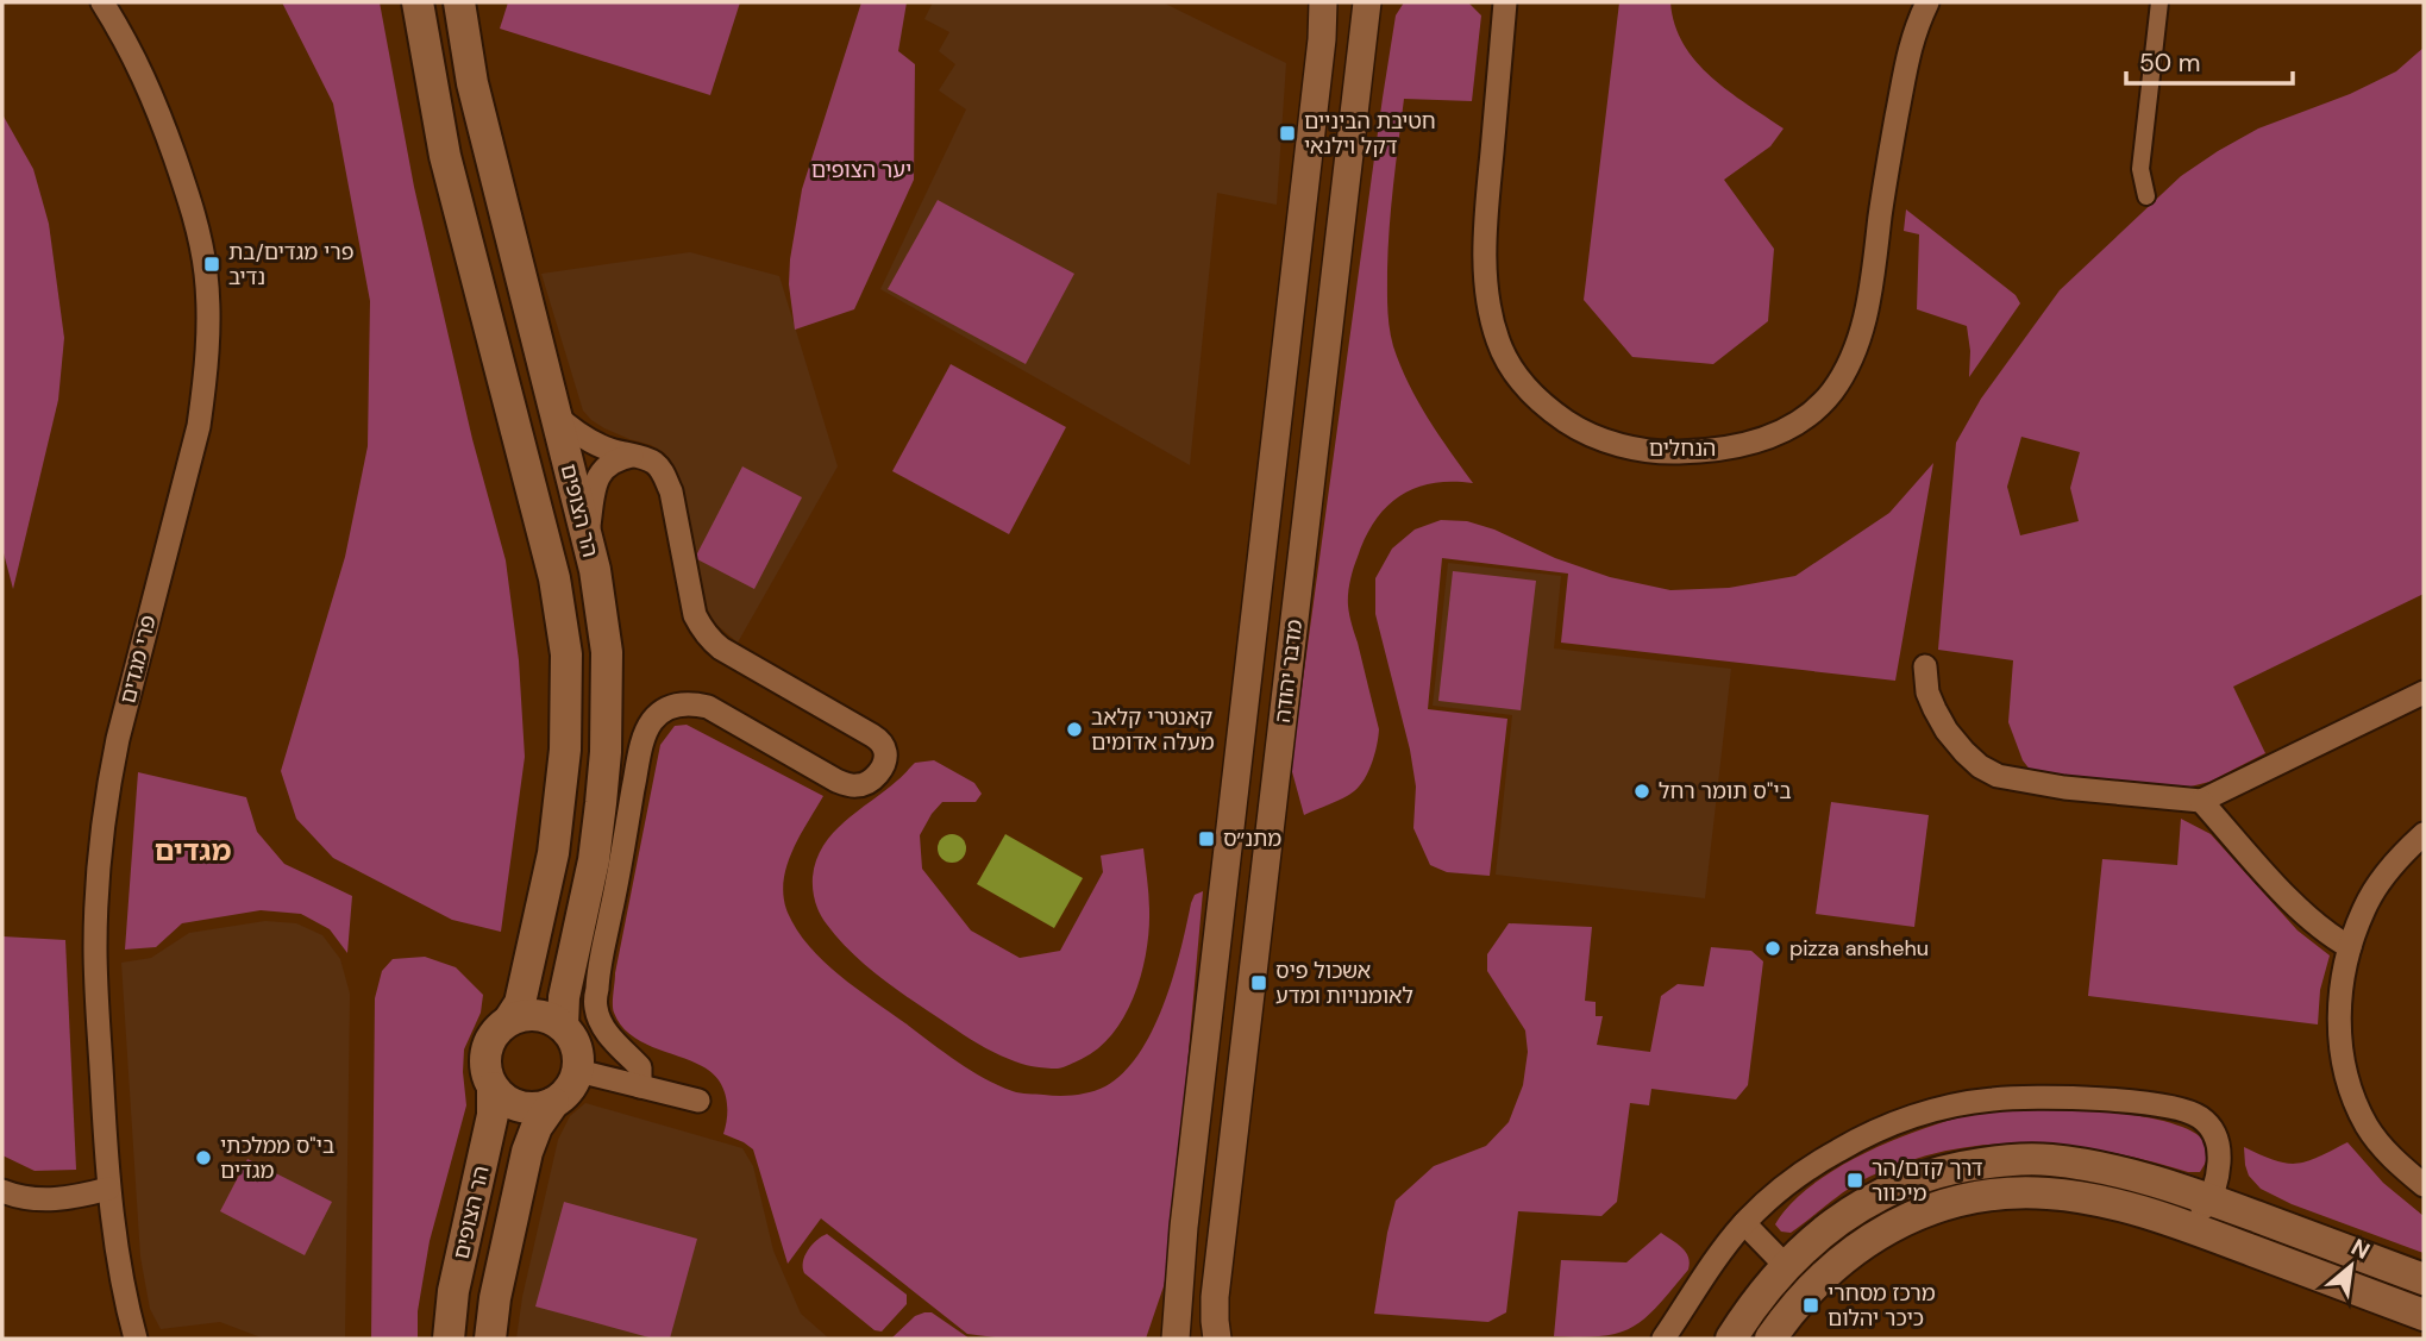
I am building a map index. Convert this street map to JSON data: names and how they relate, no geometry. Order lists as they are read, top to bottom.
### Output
{
  "streets": {
    "main road": ["הר הצופים"],
    "street": ["הנחלים", "פרי מגדים", "מדבר יהודה"]
  },
  "districts": ["מגדים"],
  "parks": ["יער הצופים"],
  "places": {
    "transit": [
      "חטיבת הביניים דקל וילנאי",
      "פרי מגדים/בת נדיב",
      "מתנ״ס",
      "אשכול פיס לאומנויות ומדע",
      "דרך קדם/הר מיכוור",
      "מרכז מסחרי כיכר יהלום"
    ],
    "other": [
      "קאנטרי קלאב מעלה אדומים",
      "בי\"ס תומר רחל",
      "pizza anshehu",
      "בי\"ס ממלכתי מגדים"
    ]
  },
  "scale_bar": "50 m",
  "north": "top right"
}
